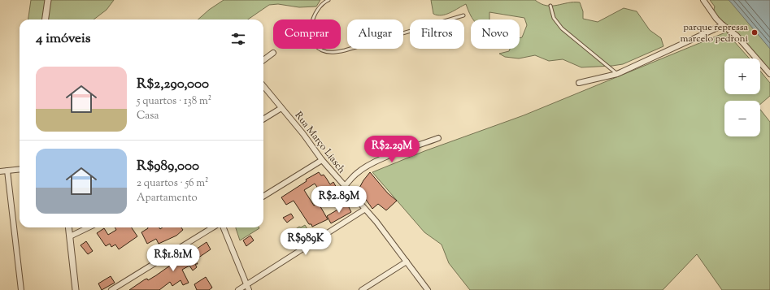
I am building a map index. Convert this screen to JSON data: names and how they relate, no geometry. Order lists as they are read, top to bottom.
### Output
{
  "streets": {
    "street": ["Rua Março Liasch"]
  },
  "places": ["parque repressa marcelo pedroni"],
  "page": {
    "chip": [
      "Comprar",
      "Alugar",
      "Filtros",
      "Novo"
    ],
    "heading": "4 imóveis",
    "map_buttons": ["+", "−"],
    "list": [
      {
        "name": "R$2,290,000",
        "note": "5 quartos · 138 m² · Casa"
      },
      {
        "name": "R$989,000",
        "note": "2 quartos · 56 m² · Apartamento"
      }
    ],
    "price": [
      "R$2.29M",
      "R$2.89M",
      "R$989K",
      "R$1.81M"
    ]
  }
}
